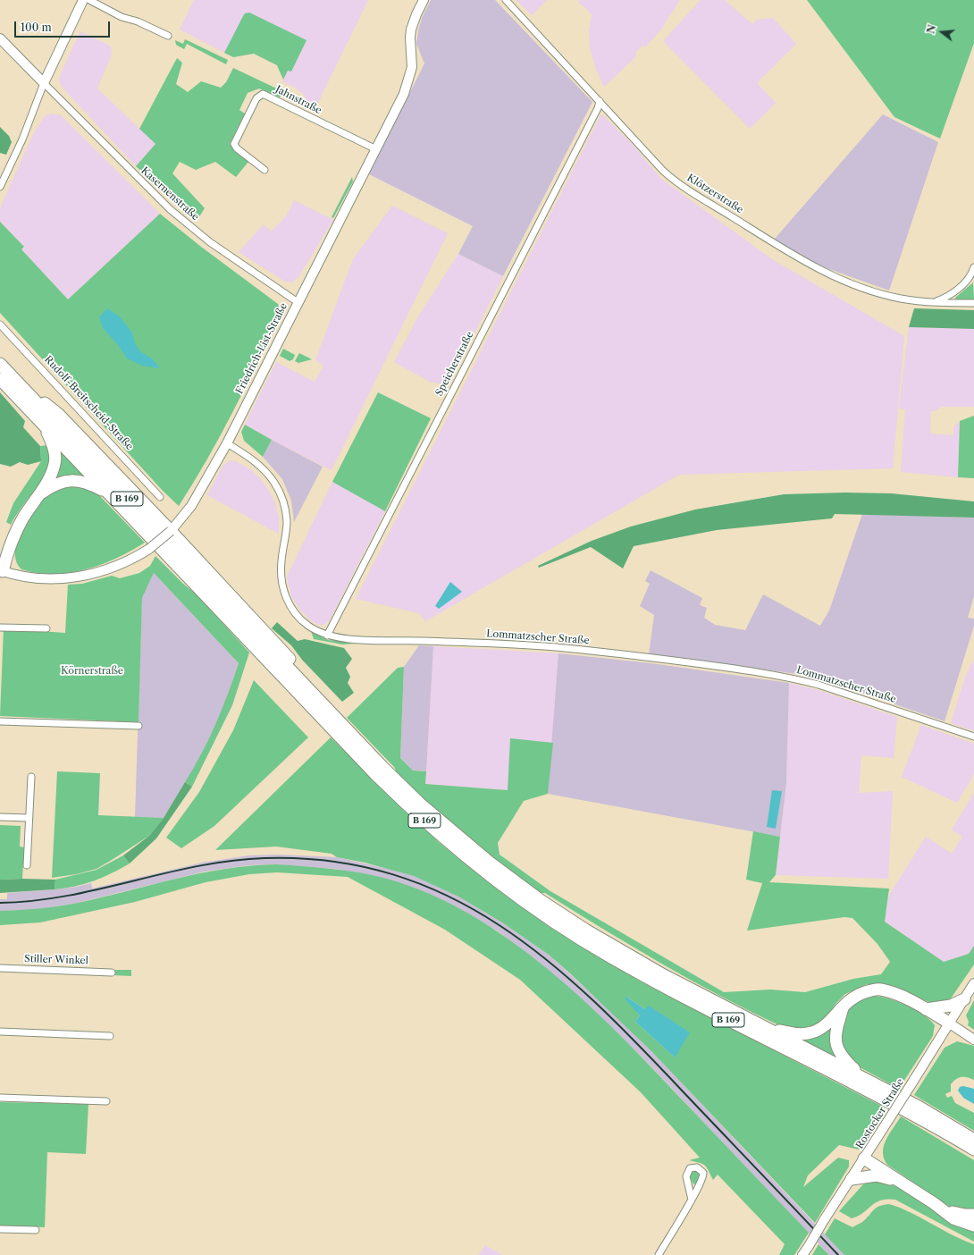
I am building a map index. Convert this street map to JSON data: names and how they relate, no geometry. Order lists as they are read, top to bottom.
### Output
{
  "streets": {
    "highway": ["B 169"],
    "street": [
      "Jahnstraße",
      "Kasernenstraße",
      "Klötzerstraße",
      "Friedrich-List-Straße",
      "Speicherstraße",
      "Rudolf-Breitscheid-Straße",
      "Lommatzscher Straße",
      "Stiller Winkel",
      "Rostocker Straße"
    ]
  },
  "crossings": [
    ["Jahnstraße", "Friedrich-List-Straße"],
    ["Kasernenstraße", "Friedrich-List-Straße"],
    ["Klötzerstraße", "Speicherstraße"],
    ["Friedrich-List-Straße", "Lommatzscher Straße"],
    ["Speicherstraße", "Lommatzscher Straße"]
  ],
  "parks": ["Körnerstraße"],
  "scale_bar": "100 m",
  "north": "left"
}
